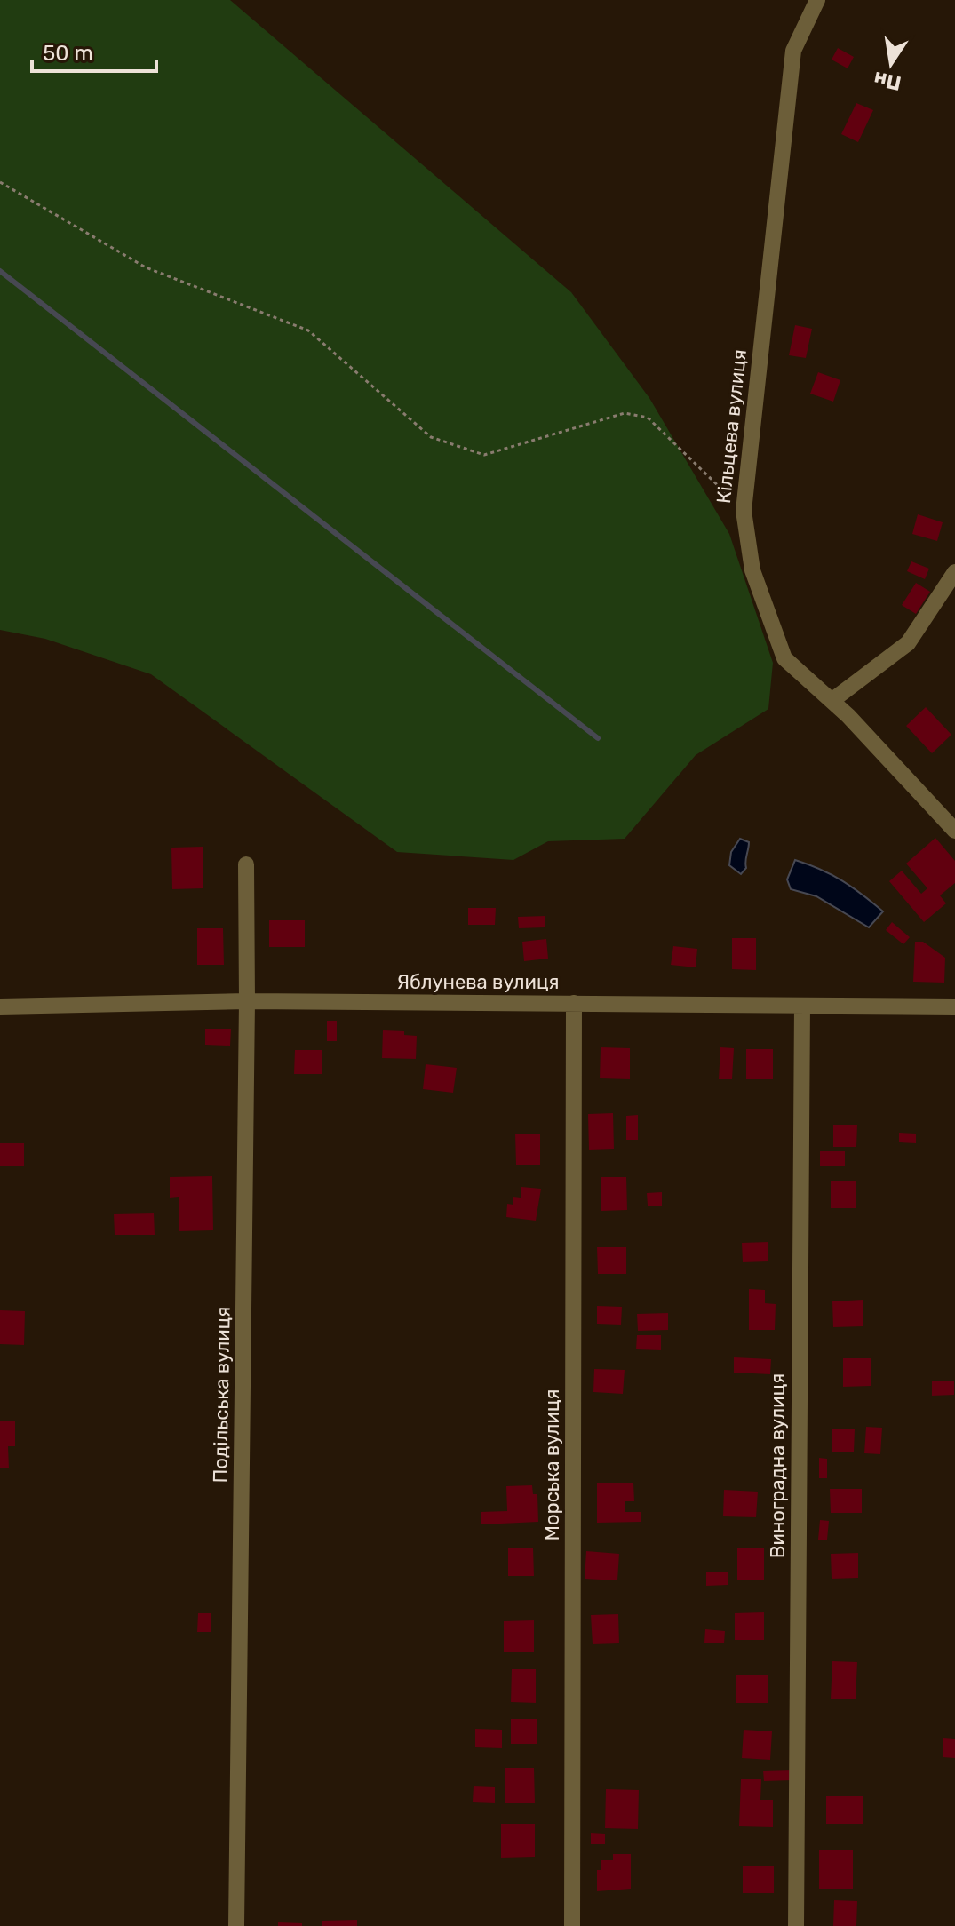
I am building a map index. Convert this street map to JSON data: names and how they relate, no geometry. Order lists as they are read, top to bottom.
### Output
{
  "streets": {
    "street": [
      "Кільцева вулиця",
      "Яблунева вулиця",
      "Подільська вулиця",
      "Морська вулиця",
      "Виноградна вулиця"
    ]
  },
  "crossings": [
    ["Яблунева вулиця", "Подільська вулиця"],
    ["Яблунева вулиця", "Морська вулиця"],
    ["Яблунева вулиця", "Виноградна вулиця"]
  ],
  "scale_bar": "50 m",
  "north": "bottom"
}
